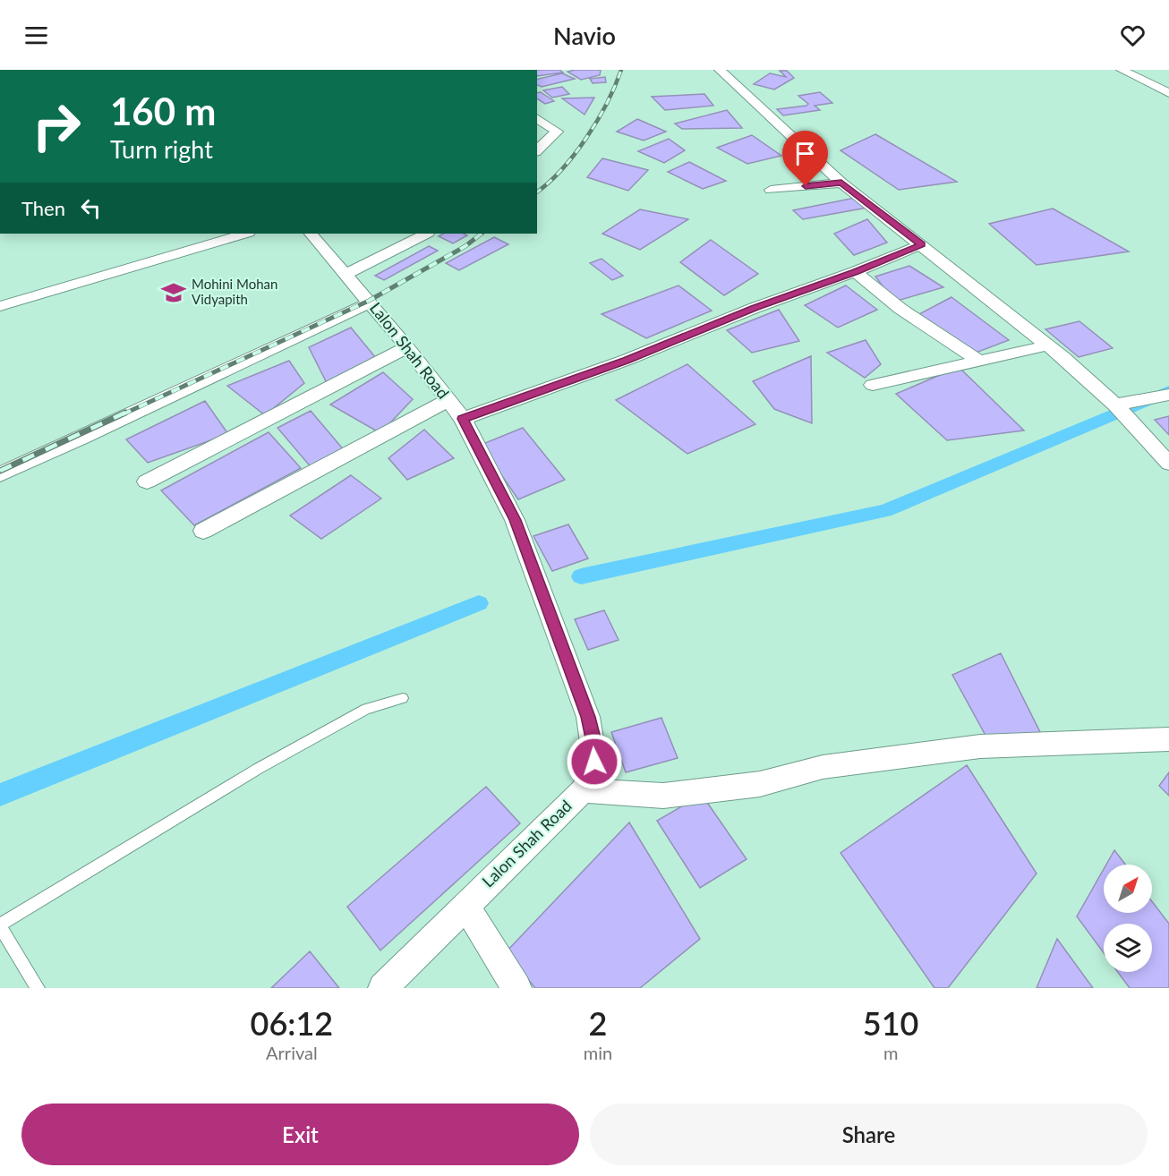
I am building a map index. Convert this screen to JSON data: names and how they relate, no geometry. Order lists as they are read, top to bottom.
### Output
{
  "streets": {
    "street": ["Lalon Shah Road"]
  },
  "places": {
    "school or university": ["Mohini Mohan Vidyapith"]
  },
  "north": "top right",
  "page": {
    "header": "Navio",
    "turn": ["160 m", "Turn right"],
    "then": "Then",
    "eta": [
      "06:12",
      "Arrival",
      "2",
      "min",
      "510",
      "m"
    ],
    "buttons": ["Exit", "Share"]
  }
}
